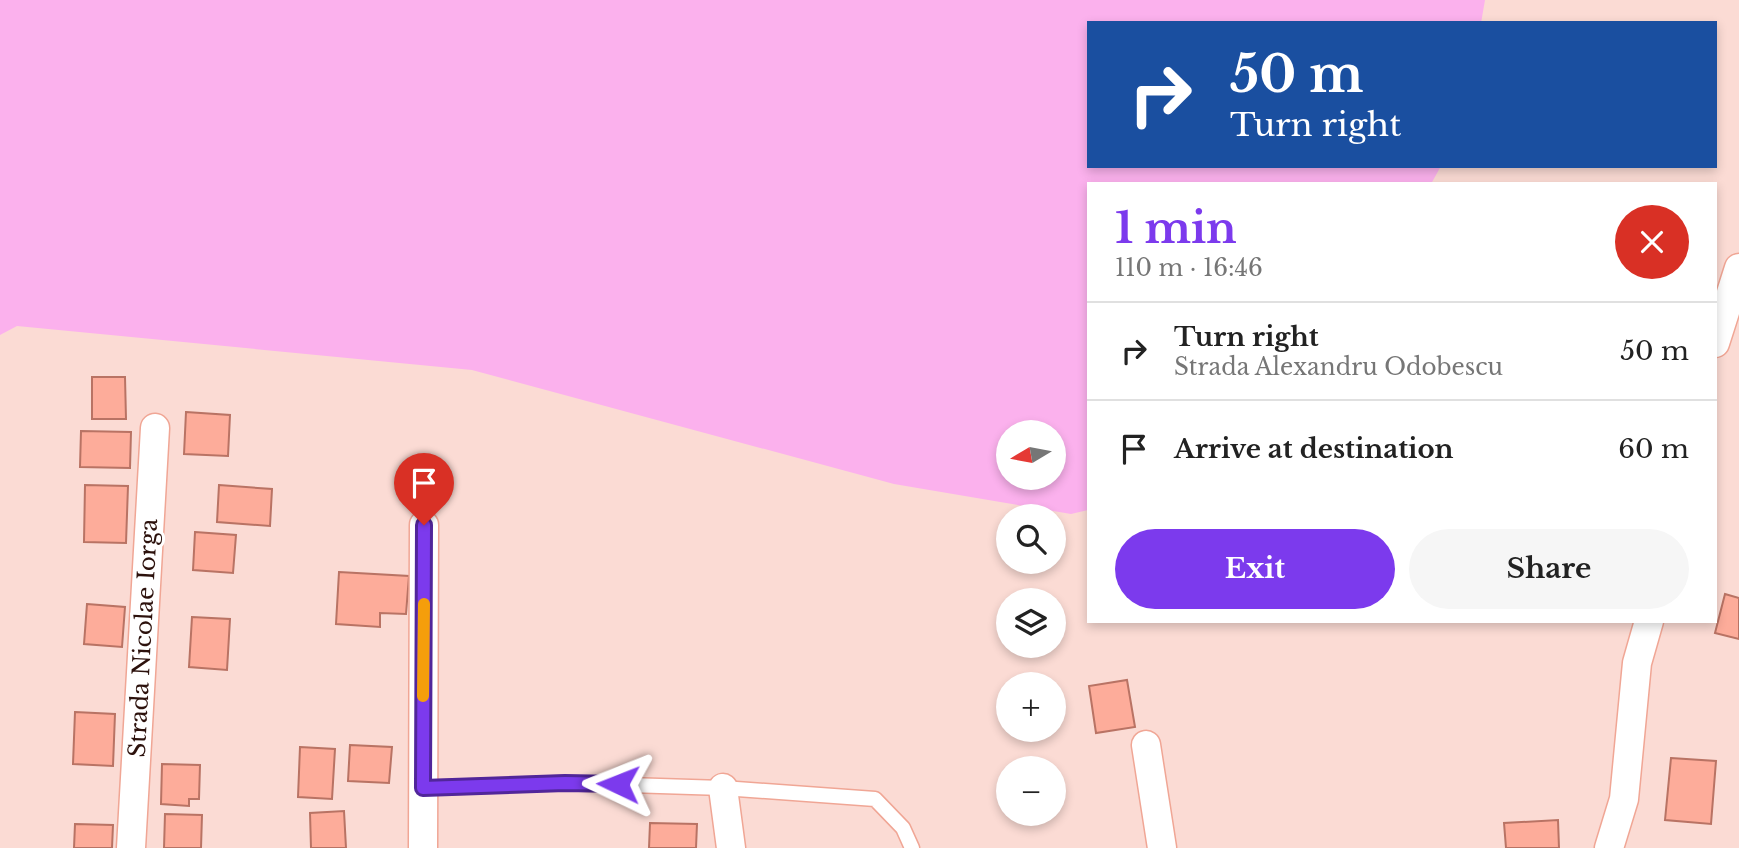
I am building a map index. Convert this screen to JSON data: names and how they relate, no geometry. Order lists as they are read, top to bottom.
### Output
{
  "streets": {
    "street": ["Strada Nicolae Iorga"]
  },
  "north": "left",
  "page": {
    "turn": ["50 m", "Turn right"],
    "heading": ["1 min", "110 m · 16:46"],
    "list": [
      {
        "name": "Turn right",
        "note": "Strada Alexandru Odobescu",
        "value": "50 m"
      },
      {
        "name": "Arrive at destination",
        "value": "60 m"
      }
    ],
    "map_buttons": ["+", "−"],
    "buttons": ["Exit", "Share"]
  }
}
